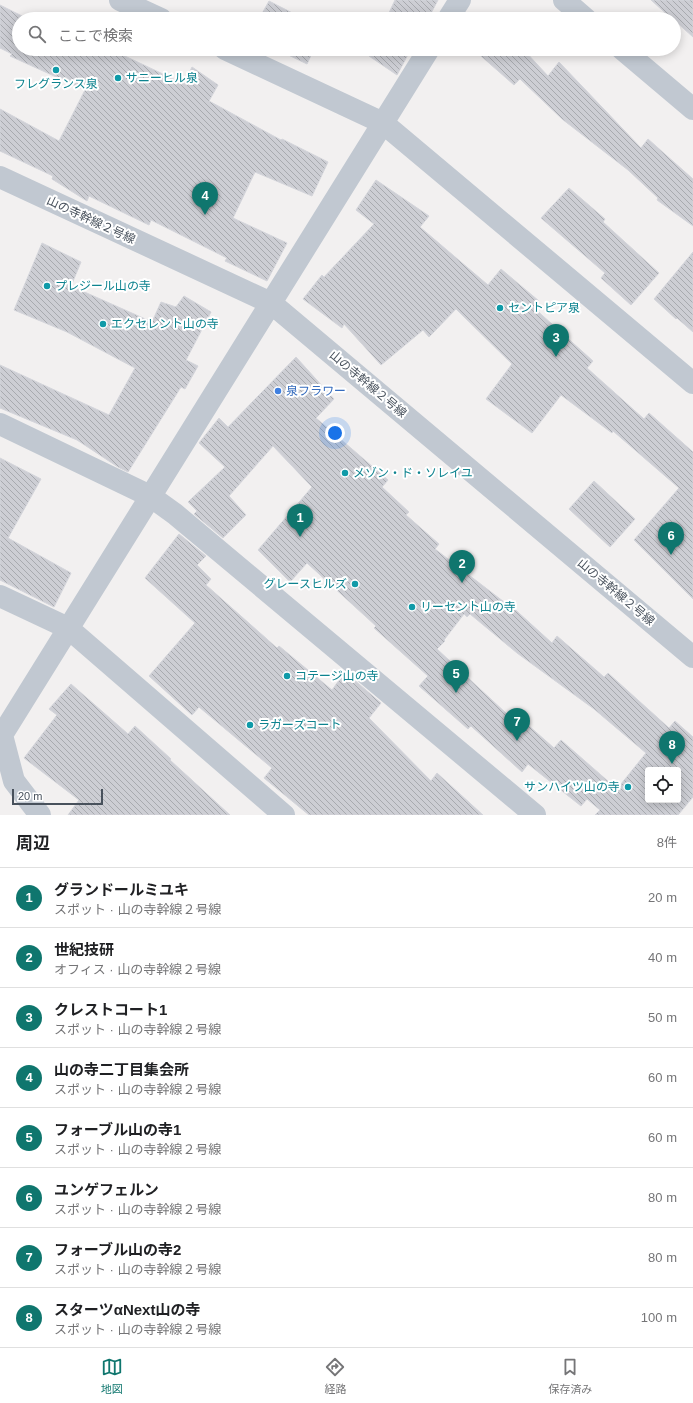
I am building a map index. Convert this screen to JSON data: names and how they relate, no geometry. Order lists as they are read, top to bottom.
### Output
{
  "streets": {
    "street": ["山の寺幹線２号線"]
  },
  "places": [
    "フレグランス泉",
    "サニーヒル泉",
    "プレジール山の寺",
    "セントピア泉",
    "エクセレント山の寺",
    "泉フラワー",
    "メゾン・ド・ソレイユ",
    "グレースヒルズ",
    "リーセント山の寺",
    "コテージ山の寺",
    "ラガーズコート",
    "サンハイツ山の寺"
  ],
  "scale_bar": "20 m",
  "page": {
    "search": "ここで検索",
    "pins": [
      "4",
      "3",
      "1",
      "6",
      "2",
      "5",
      "7",
      "8"
    ],
    "scale": "20 m",
    "heading": ["周辺", "8件"],
    "list": [
      {
        "mark": "1",
        "name": "グランドールミユキ",
        "note": "スポット · 山の寺幹線２号線",
        "value": "20 m"
      },
      {
        "mark": "2",
        "name": "世紀技研",
        "note": "オフィス · 山の寺幹線２号線",
        "value": "40 m"
      },
      {
        "mark": "3",
        "name": "クレストコート1",
        "note": "スポット · 山の寺幹線２号線",
        "value": "50 m"
      },
      {
        "mark": "4",
        "name": "山の寺二丁目集会所",
        "note": "スポット · 山の寺幹線２号線",
        "value": "60 m"
      },
      {
        "mark": "5",
        "name": "フォーブル山の寺1",
        "note": "スポット · 山の寺幹線２号線",
        "value": "60 m"
      },
      {
        "mark": "6",
        "name": "ユンゲフェルン",
        "note": "スポット · 山の寺幹線２号線",
        "value": "80 m"
      },
      {
        "mark": "7",
        "name": "フォーブル山の寺2",
        "note": "スポット · 山の寺幹線２号線",
        "value": "80 m"
      },
      {
        "mark": "8",
        "name": "スターツαNext山の寺",
        "note": "スポット · 山の寺幹線２号線",
        "value": "100 m"
      }
    ],
    "nav": ["地図", "経路", "保存済み"]
  }
}
